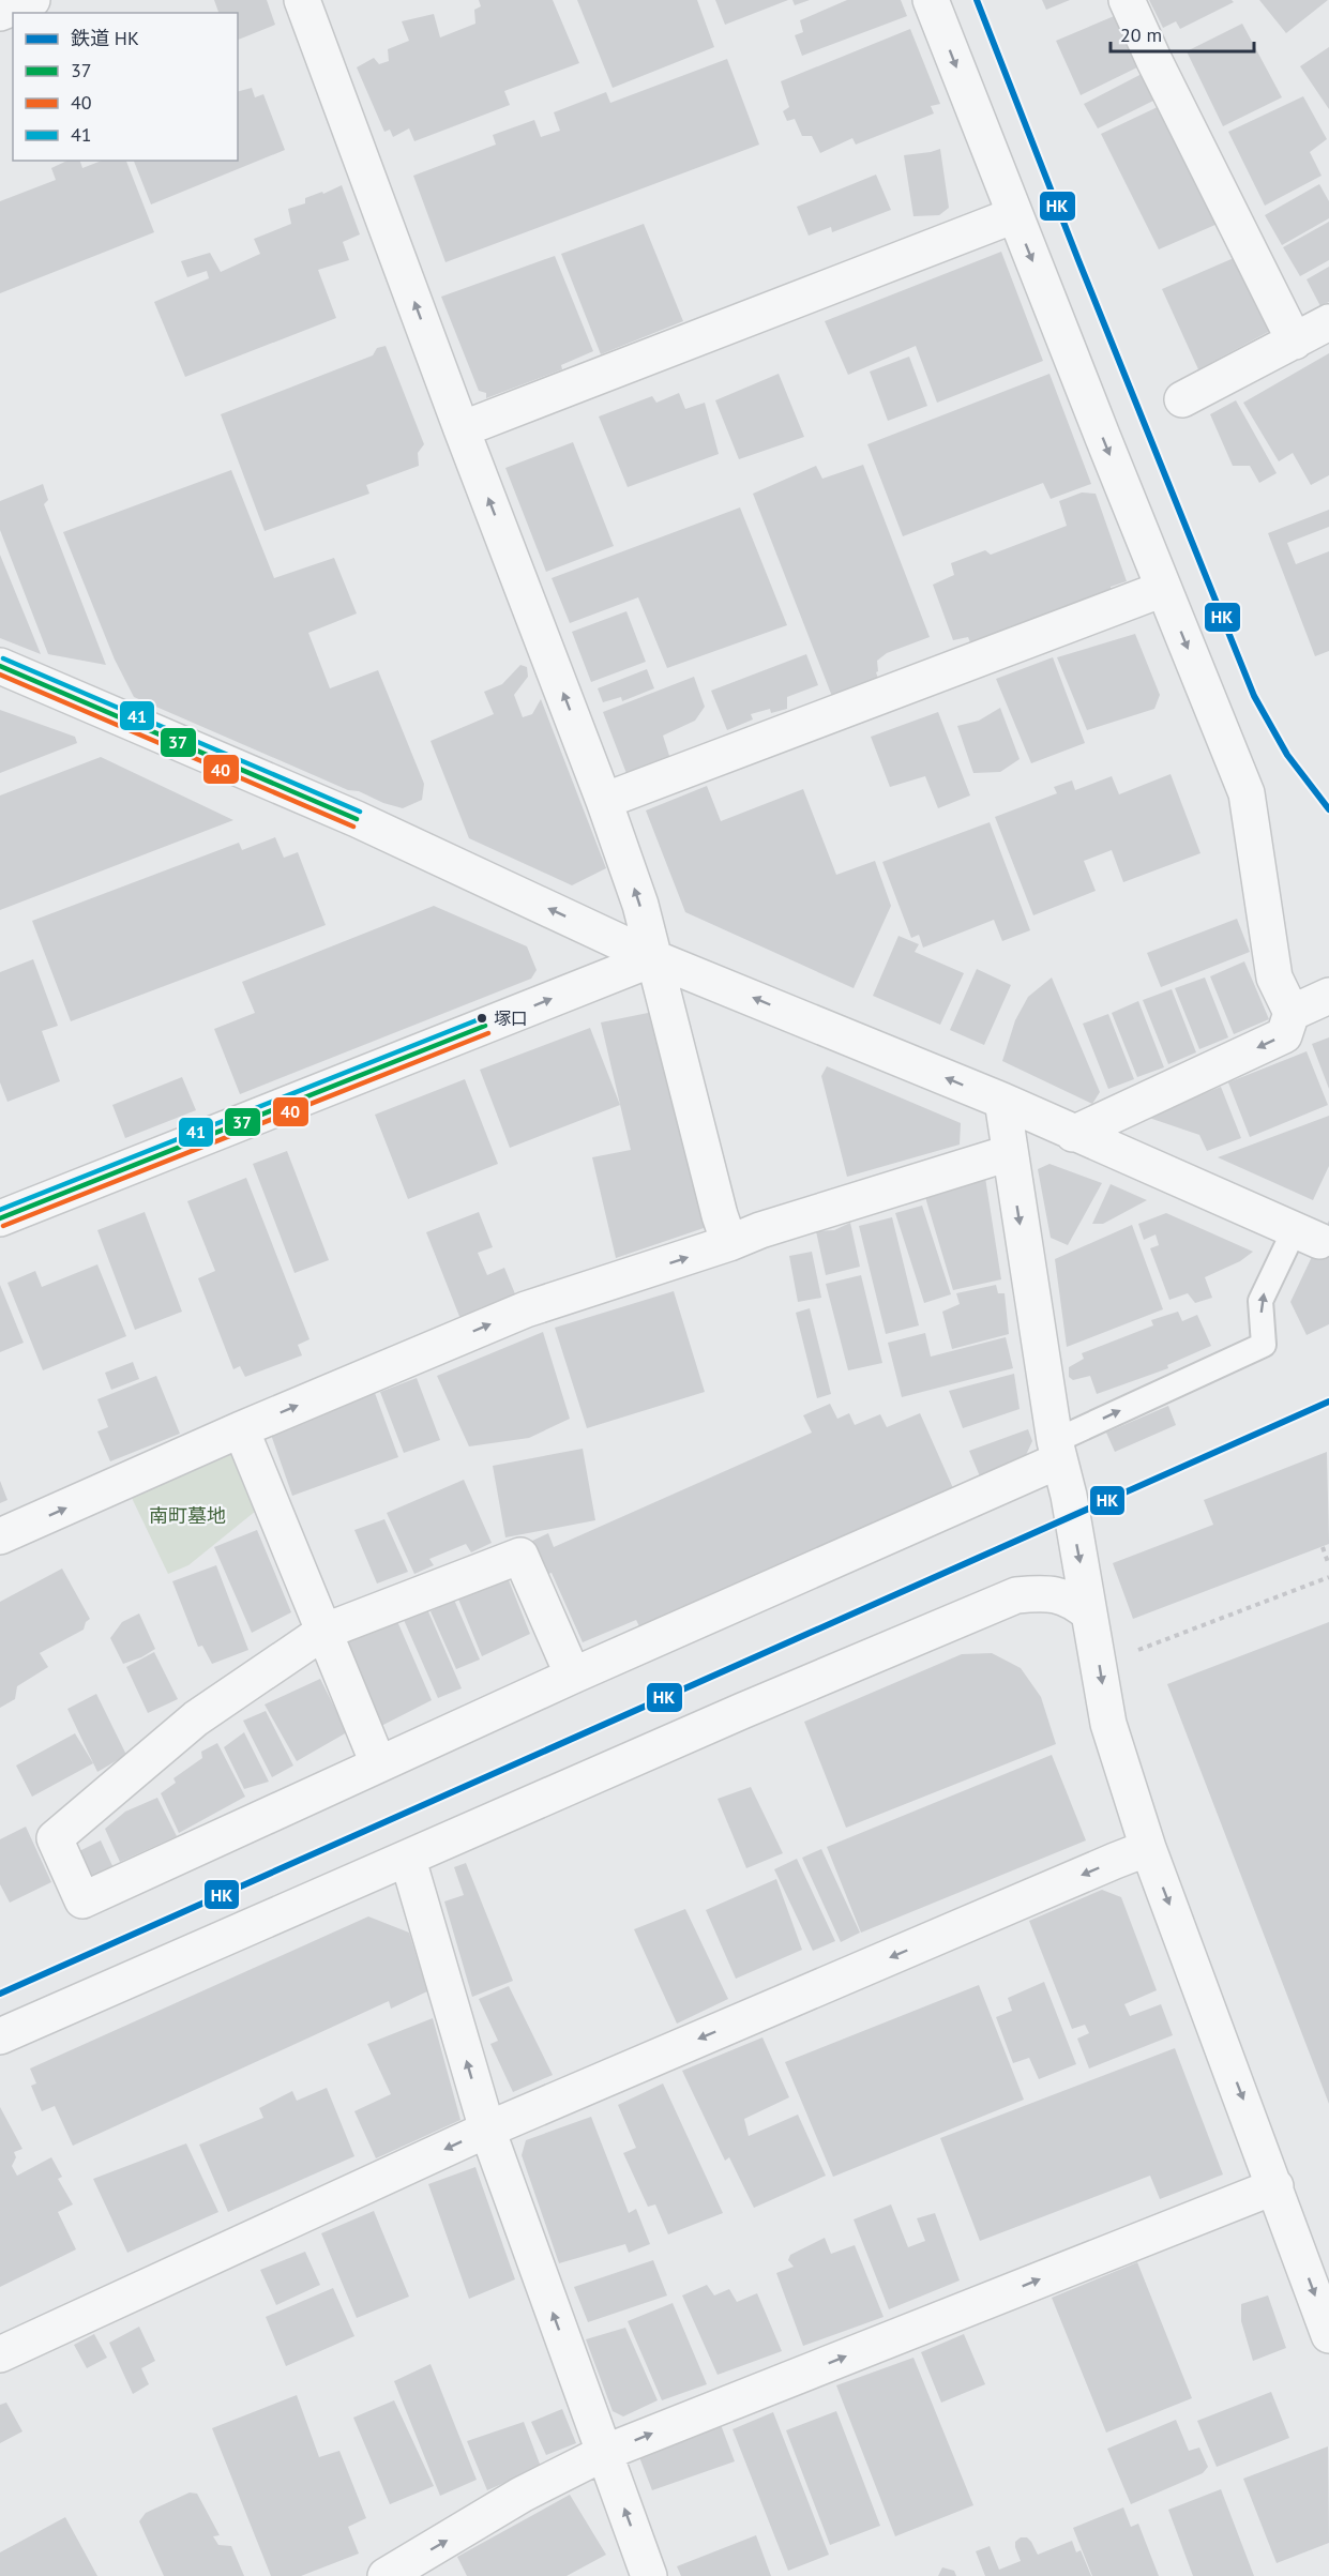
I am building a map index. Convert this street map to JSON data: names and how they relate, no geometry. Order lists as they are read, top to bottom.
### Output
{
  "parks": ["南町墓地"],
  "places": ["塚口"],
  "lines": [
    "rail line HK",
    "transit line 41",
    "transit line 37",
    "transit line 40"
  ],
  "legend": [
    "鉄道 HK",
    "37",
    "40",
    "41"
  ],
  "scale_bar": "20 m"
}
